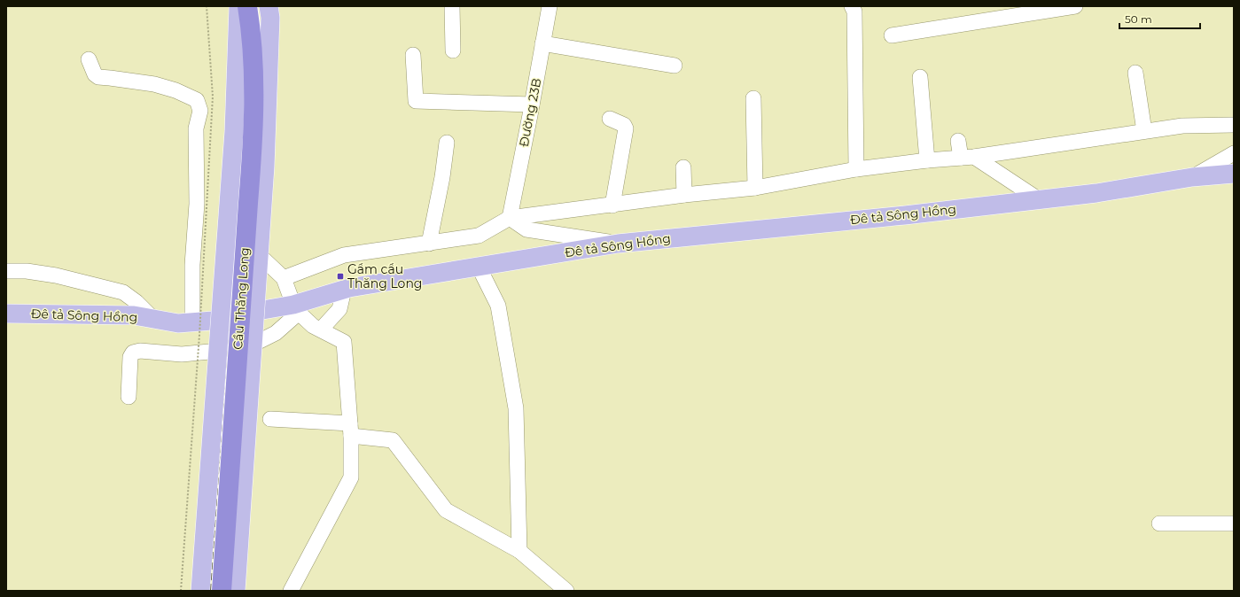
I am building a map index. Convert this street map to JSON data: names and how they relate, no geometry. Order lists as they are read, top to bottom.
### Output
{
  "streets": {
    "highway": ["Cầu Thăng Long"],
    "main road": ["Đê tả Sông Hồng"],
    "street": ["Đường 23B"]
  },
  "places": {
    "transit": ["Gầm cầu Thăng Long"]
  },
  "scale_bar": "50 m"
}
